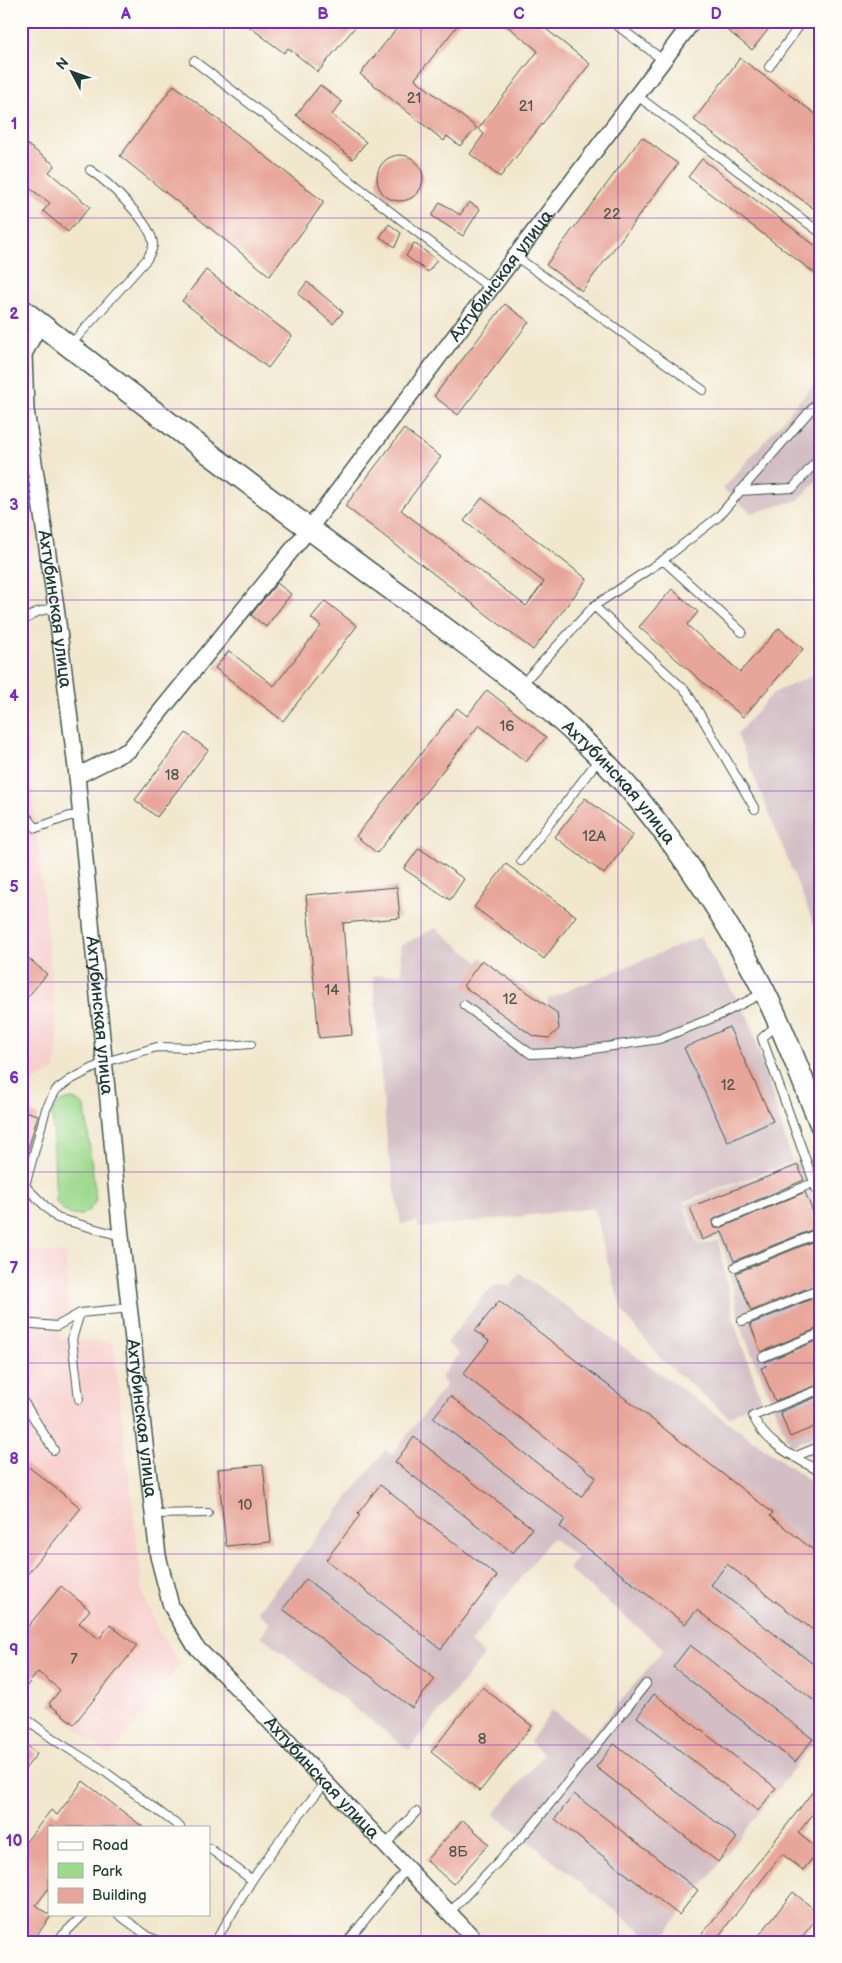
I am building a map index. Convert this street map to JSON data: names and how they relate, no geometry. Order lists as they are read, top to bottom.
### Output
{
  "streets": {
    "street": ["Ахтубинская улица"]
  },
  "house_numbers": [
    "21",
    "21",
    "22",
    "16",
    "18",
    "12А",
    "14",
    "12",
    "12",
    "10",
    "7",
    "8",
    "8Б"
  ],
  "legend": ["Road", "Park", "Building"],
  "north": "top left",
  "grid": {
    "columns": [
      "A",
      "B",
      "C",
      "D"
    ],
    "rows": [
      "1",
      "2",
      "3",
      "4",
      "5",
      "6",
      "7",
      "8",
      "9",
      "10"
    ]
  }
}
